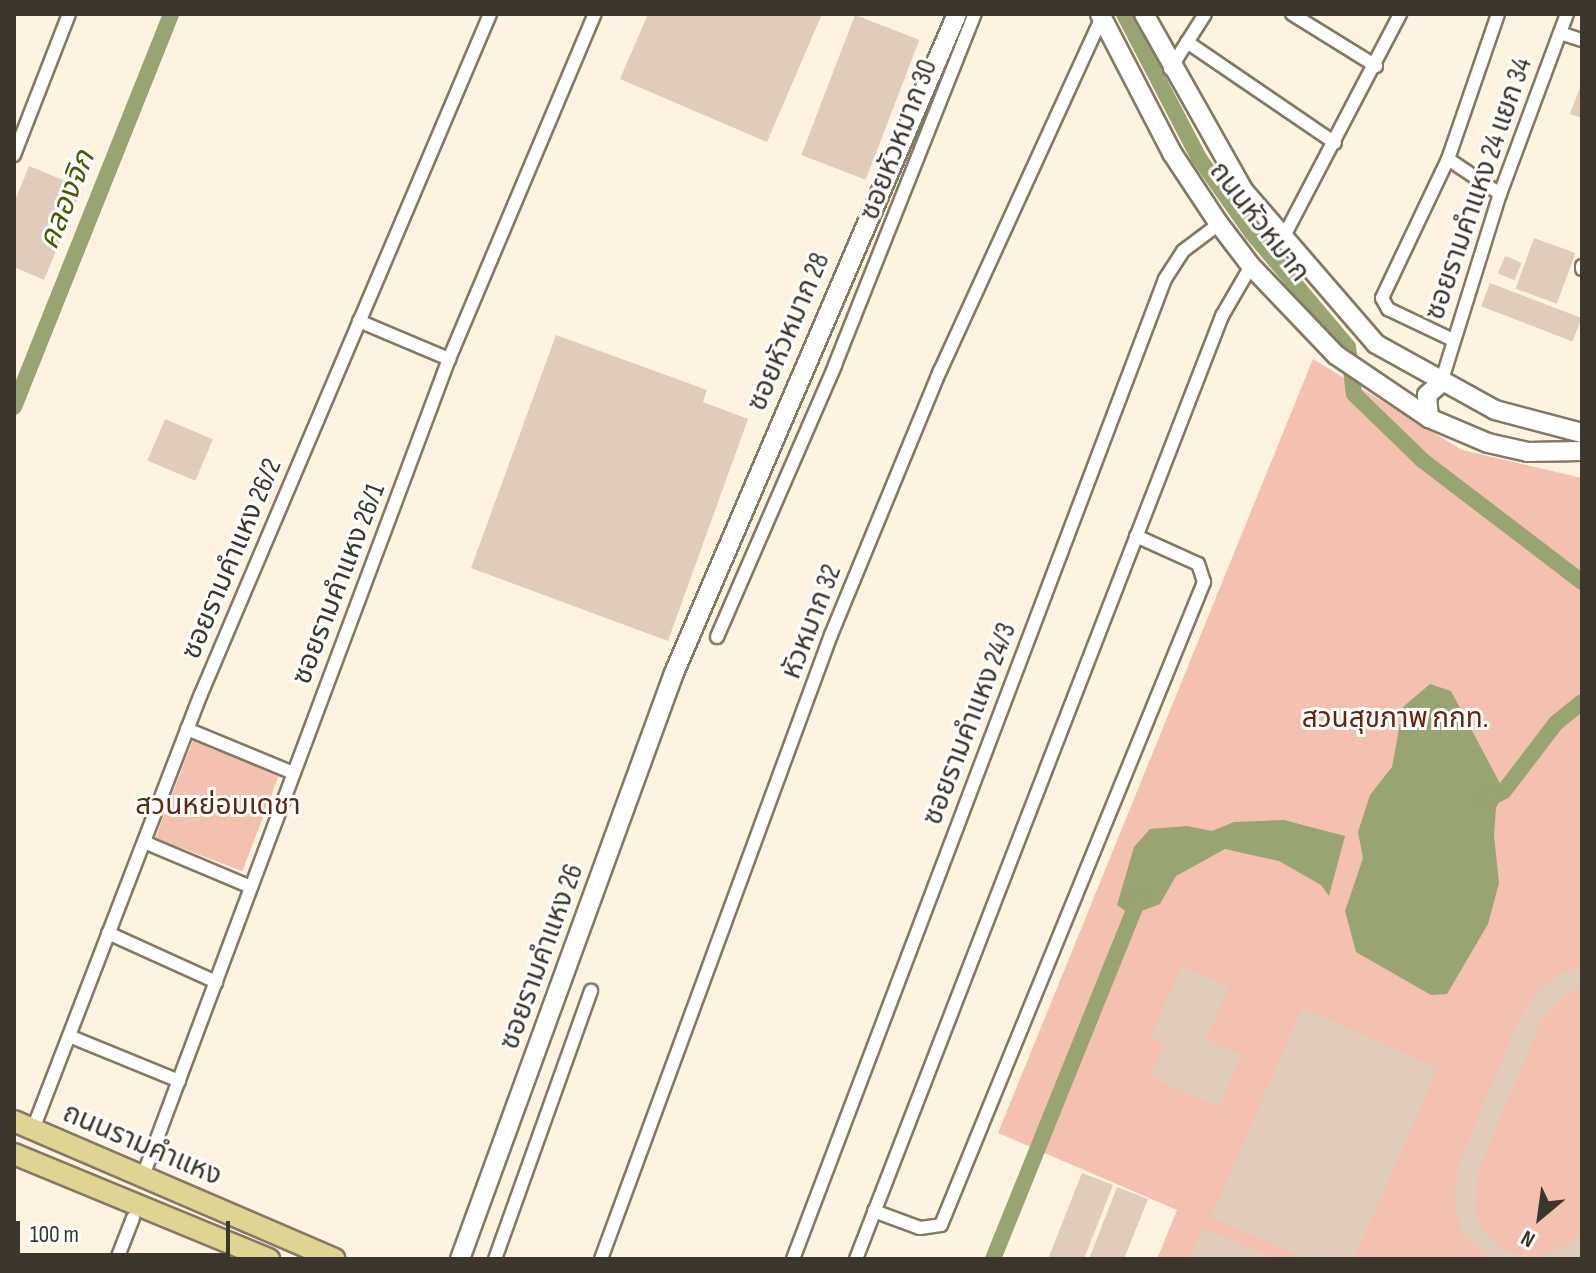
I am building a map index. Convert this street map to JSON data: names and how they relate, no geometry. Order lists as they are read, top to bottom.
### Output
{
  "streets": {
    "main road": [
      "ถนนหัวหมาก",
      "ซอยหัวหมาก 28",
      "ซอยรามคำแหง 26",
      "ถนนรามคำแหง"
    ],
    "street": [
      "ซอยหัวหมาก 30",
      "ซอยรามคำแหง 24 แยก 34",
      "ซอยรามคำแหง 26/2",
      "ซอยรามคำแหง 26/1",
      "หัวหมาก 32",
      "ซอยรามคำแหง 24/3"
    ]
  },
  "crossings": [
    ["ซอยรามคำแหง 24 แยก 34", "ถนนหัวหมาก"],
    ["ถนนหัวหมาก", "หัวหมาก 32"],
    ["ถนนหัวหมาก", "ซอยรามคำแหง 24/3"],
    ["ซอยหัวหมาก 28", "ซอยรามคำแหง 26"],
    ["ซอยรามคำแหง 26/2", "ถนนรามคำแหง"],
    ["ซอยรามคำแหง 26/1", "ถนนรามคำแหง"]
  ],
  "water": ["คลองจิก"],
  "parks": ["สวนสุขภาพ กกท.", "สวนหย่อมเดชา"],
  "scale_bar": "100 m",
  "north": "bottom left"
}
